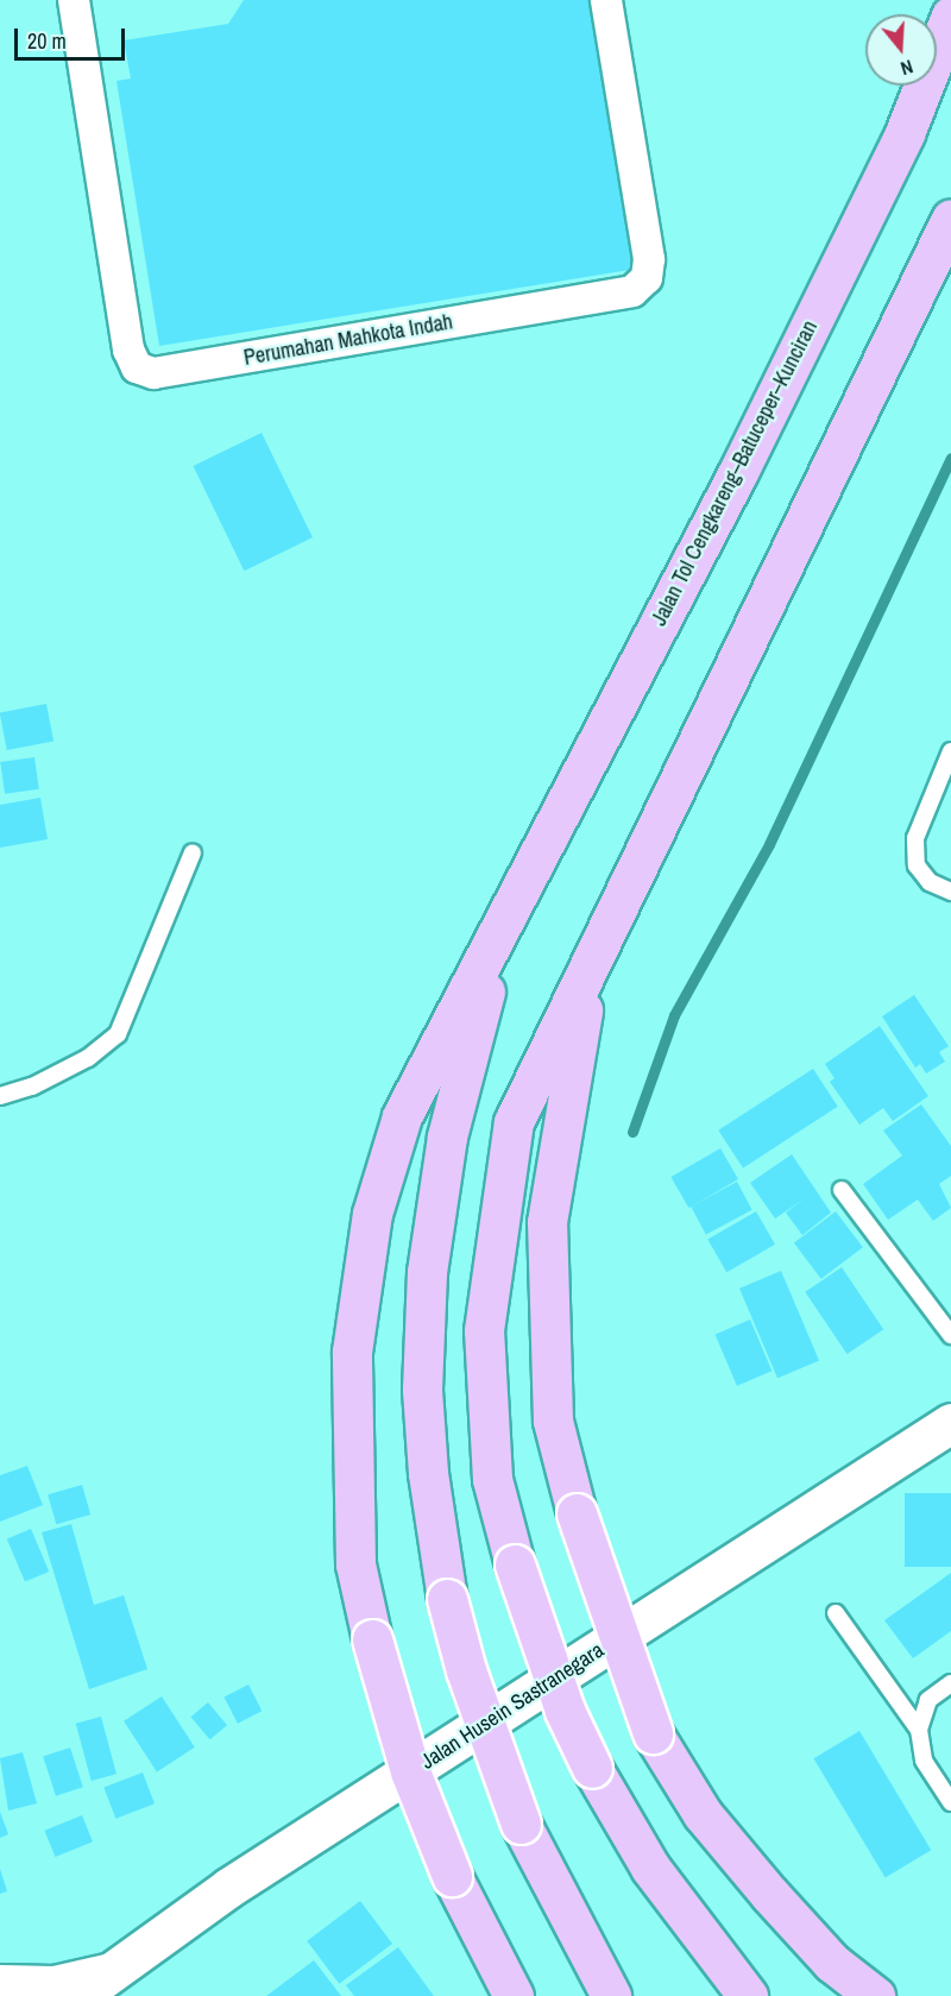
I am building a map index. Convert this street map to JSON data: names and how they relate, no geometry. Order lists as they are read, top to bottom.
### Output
{
  "streets": {
    "highway": ["Jalan Tol Cengkareng–Batuceper–Kunciran"],
    "main road": ["Jalan Husein Sastranegara"],
    "street": ["Perumahan Mahkota Indah"]
  },
  "scale_bar": "20 m",
  "north": "bottom"
}
